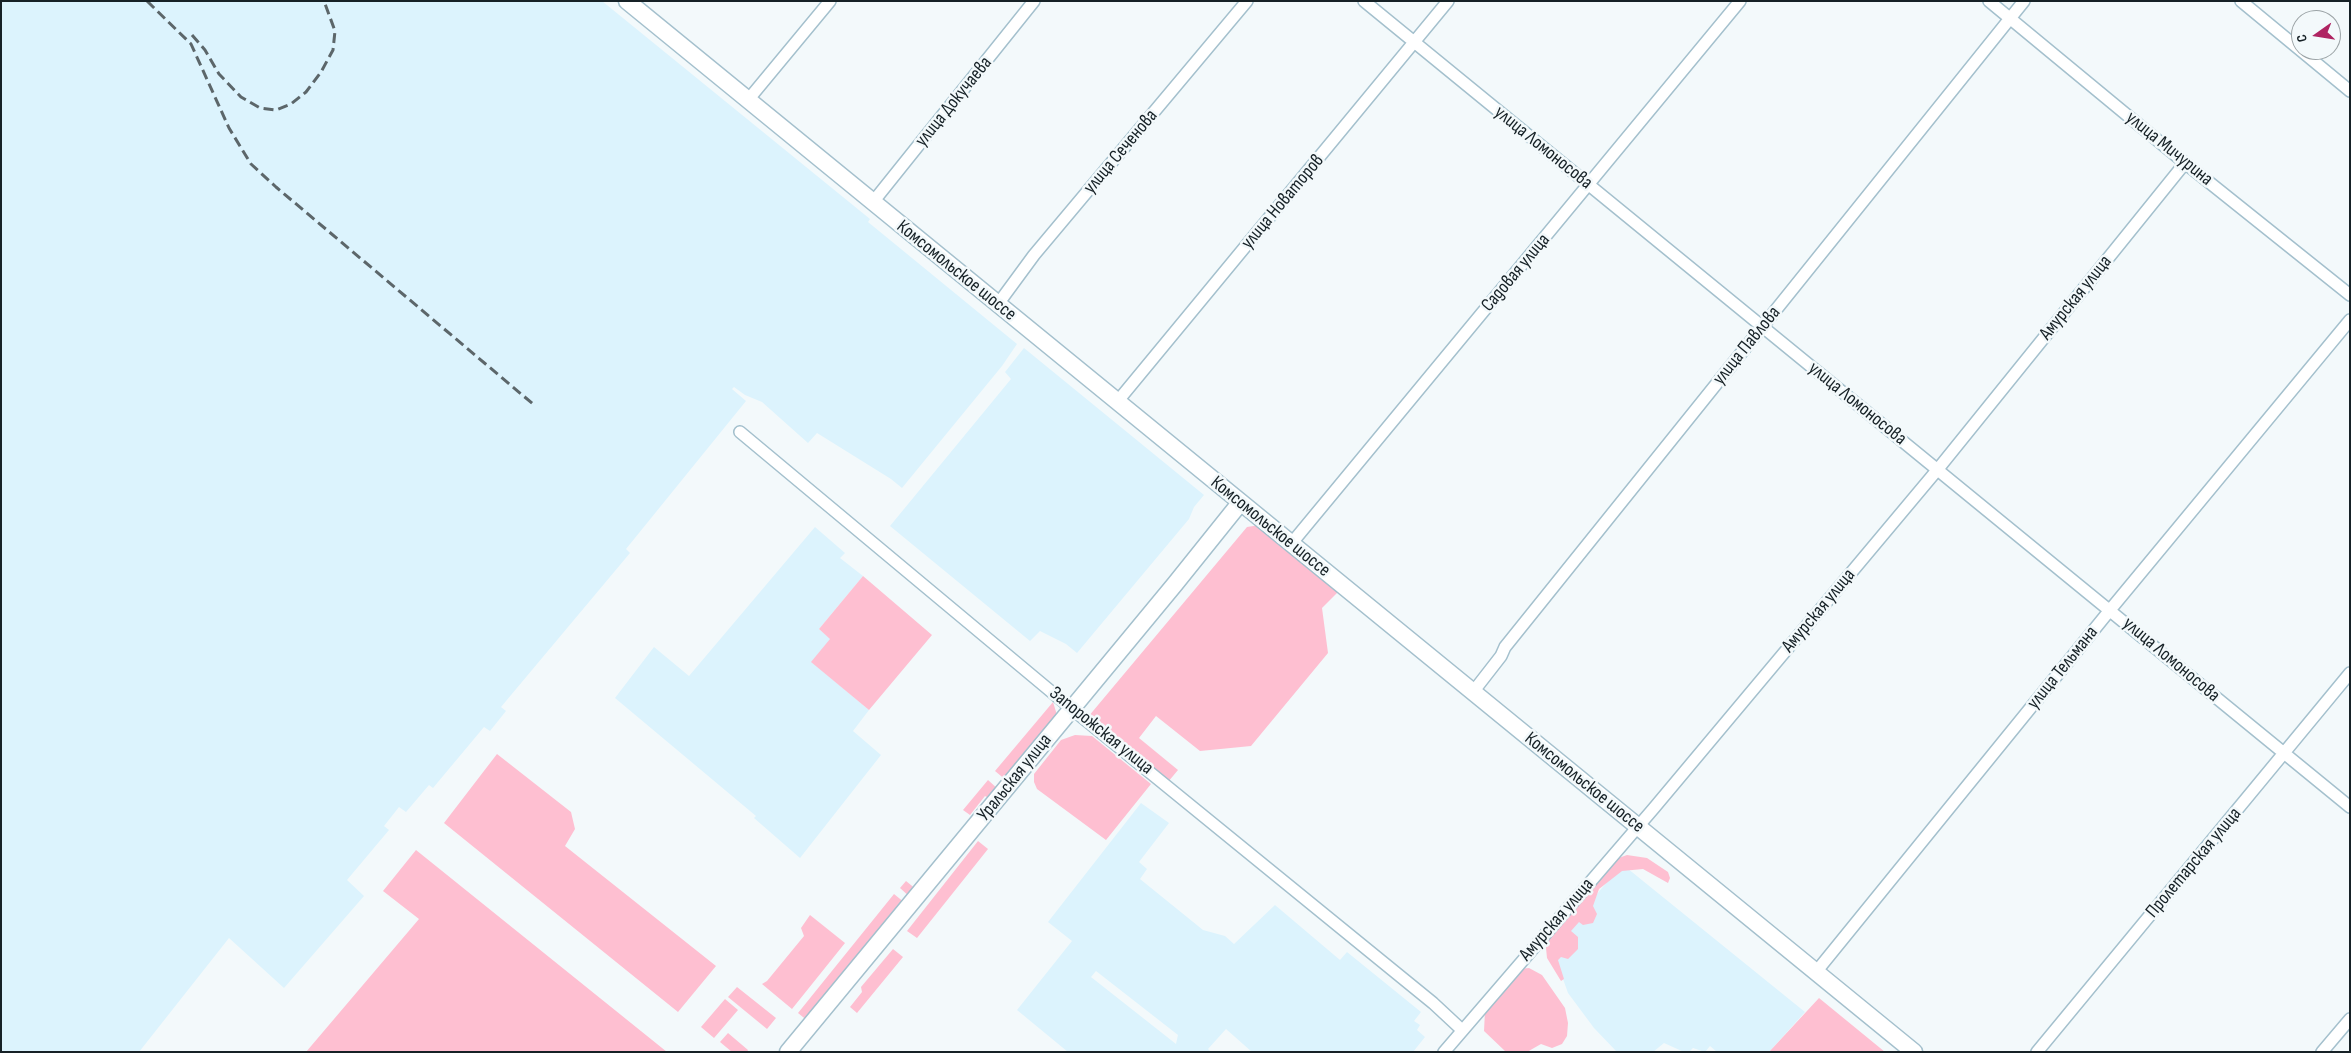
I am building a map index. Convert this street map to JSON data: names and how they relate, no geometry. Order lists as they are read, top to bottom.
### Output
{
  "streets": {
    "main road": ["Комсомольское шоссе", "Уральская улица"],
    "street": [
      "улица Докучаева",
      "улица Ломоносова",
      "улица Мичурина",
      "улица Сеченова",
      "улица Новаторов",
      "Садовая улица",
      "Амурская улица",
      "улица Павлова",
      "улица Тельмана",
      "Запорожская улица",
      "Пролетарская улица"
    ]
  },
  "crossings": [
    ["улица Докучаева", "Комсомольское шоссе"],
    ["улица Ломоносова", "улица Новаторов"],
    ["улица Ломоносова", "Садовая улица"],
    ["улица Ломоносова", "Амурская улица"],
    ["улица Ломоносова", "улица Павлова"],
    ["улица Ломоносова", "улица Тельмана"],
    ["улица Ломоносова", "Пролетарская улица"],
    ["улица Мичурина", "Амурская улица"],
    ["улица Мичурина", "улица Павлова"],
    ["улица Сеченова", "Комсомольское шоссе"],
    ["улица Новаторов", "Комсомольское шоссе"],
    ["Комсомольское шоссе", "Садовая улица"],
    ["Комсомольское шоссе", "Амурская улица"],
    ["Комсомольское шоссе", "улица Павлова"],
    ["Комсомольское шоссе", "улица Тельмана"],
    ["Комсомольское шоссе", "Уральская улица"],
    ["Амурская улица", "Запорожская улица"],
    ["Запорожская улица", "Уральская улица"]
  ],
  "north": "left"
}
